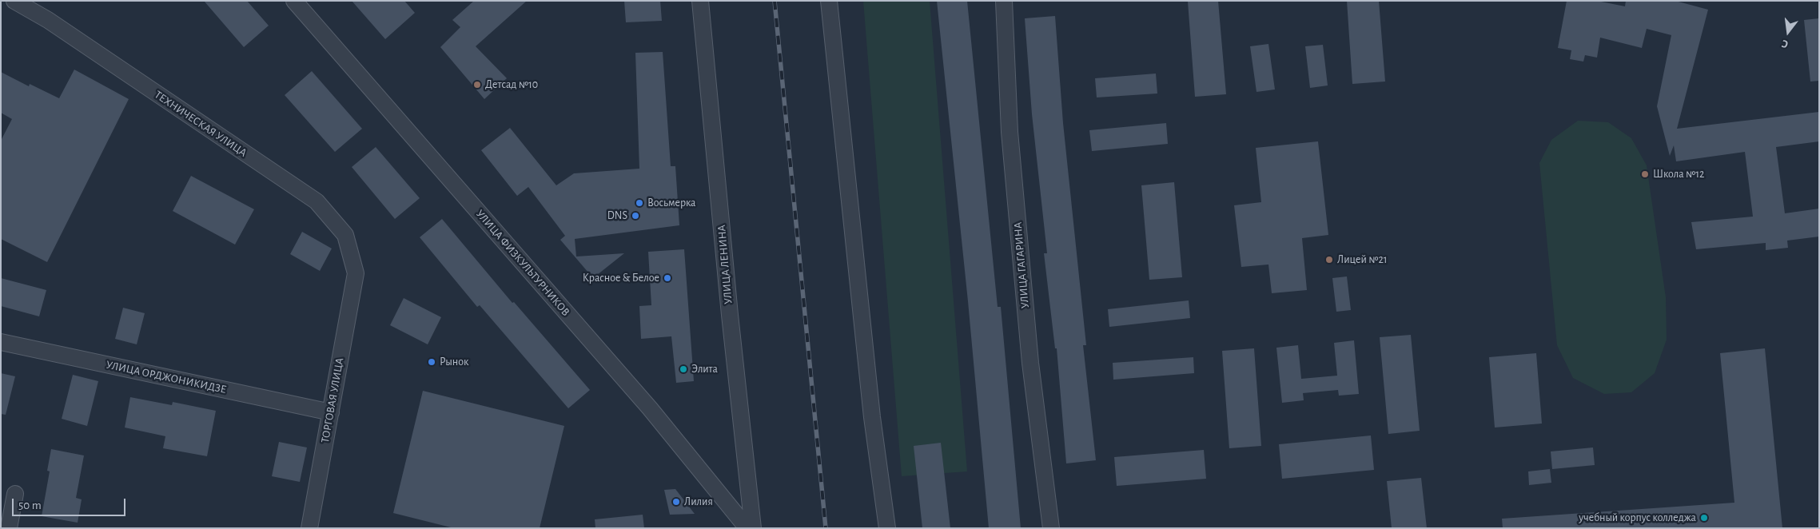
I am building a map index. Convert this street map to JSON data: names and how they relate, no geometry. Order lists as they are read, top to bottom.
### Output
{
  "streets": {
    "street": [
      "ТЕХНИЧЕСКАЯ УЛИЦА",
      "УЛИЦА ФИЗКУЛЬТУРНИКОВ",
      "УЛИЦА ЛЕНИНА",
      "УЛИЦА ГАГАРИНА",
      "УЛИЦА ОРДЖОНИКИДЗЕ",
      "ТОРГОВАЯ УЛИЦА"
    ]
  },
  "crossings": [
    ["ТЕХНИЧЕСКАЯ УЛИЦА", "ТОРГОВАЯ УЛИЦА"],
    ["УЛИЦА ОРДЖОНИКИДЗЕ", "ТОРГОВАЯ УЛИЦА"]
  ],
  "places": [
    "Детсад №10",
    "Школа №12",
    "Восьмерка",
    "DNS",
    "Лицей №21",
    "Красное & Белое",
    "Рынок",
    "Элита",
    "Лилия",
    "учебный корпус колледжа"
  ],
  "scale_bar": "50 m",
  "north": "bottom"
}
